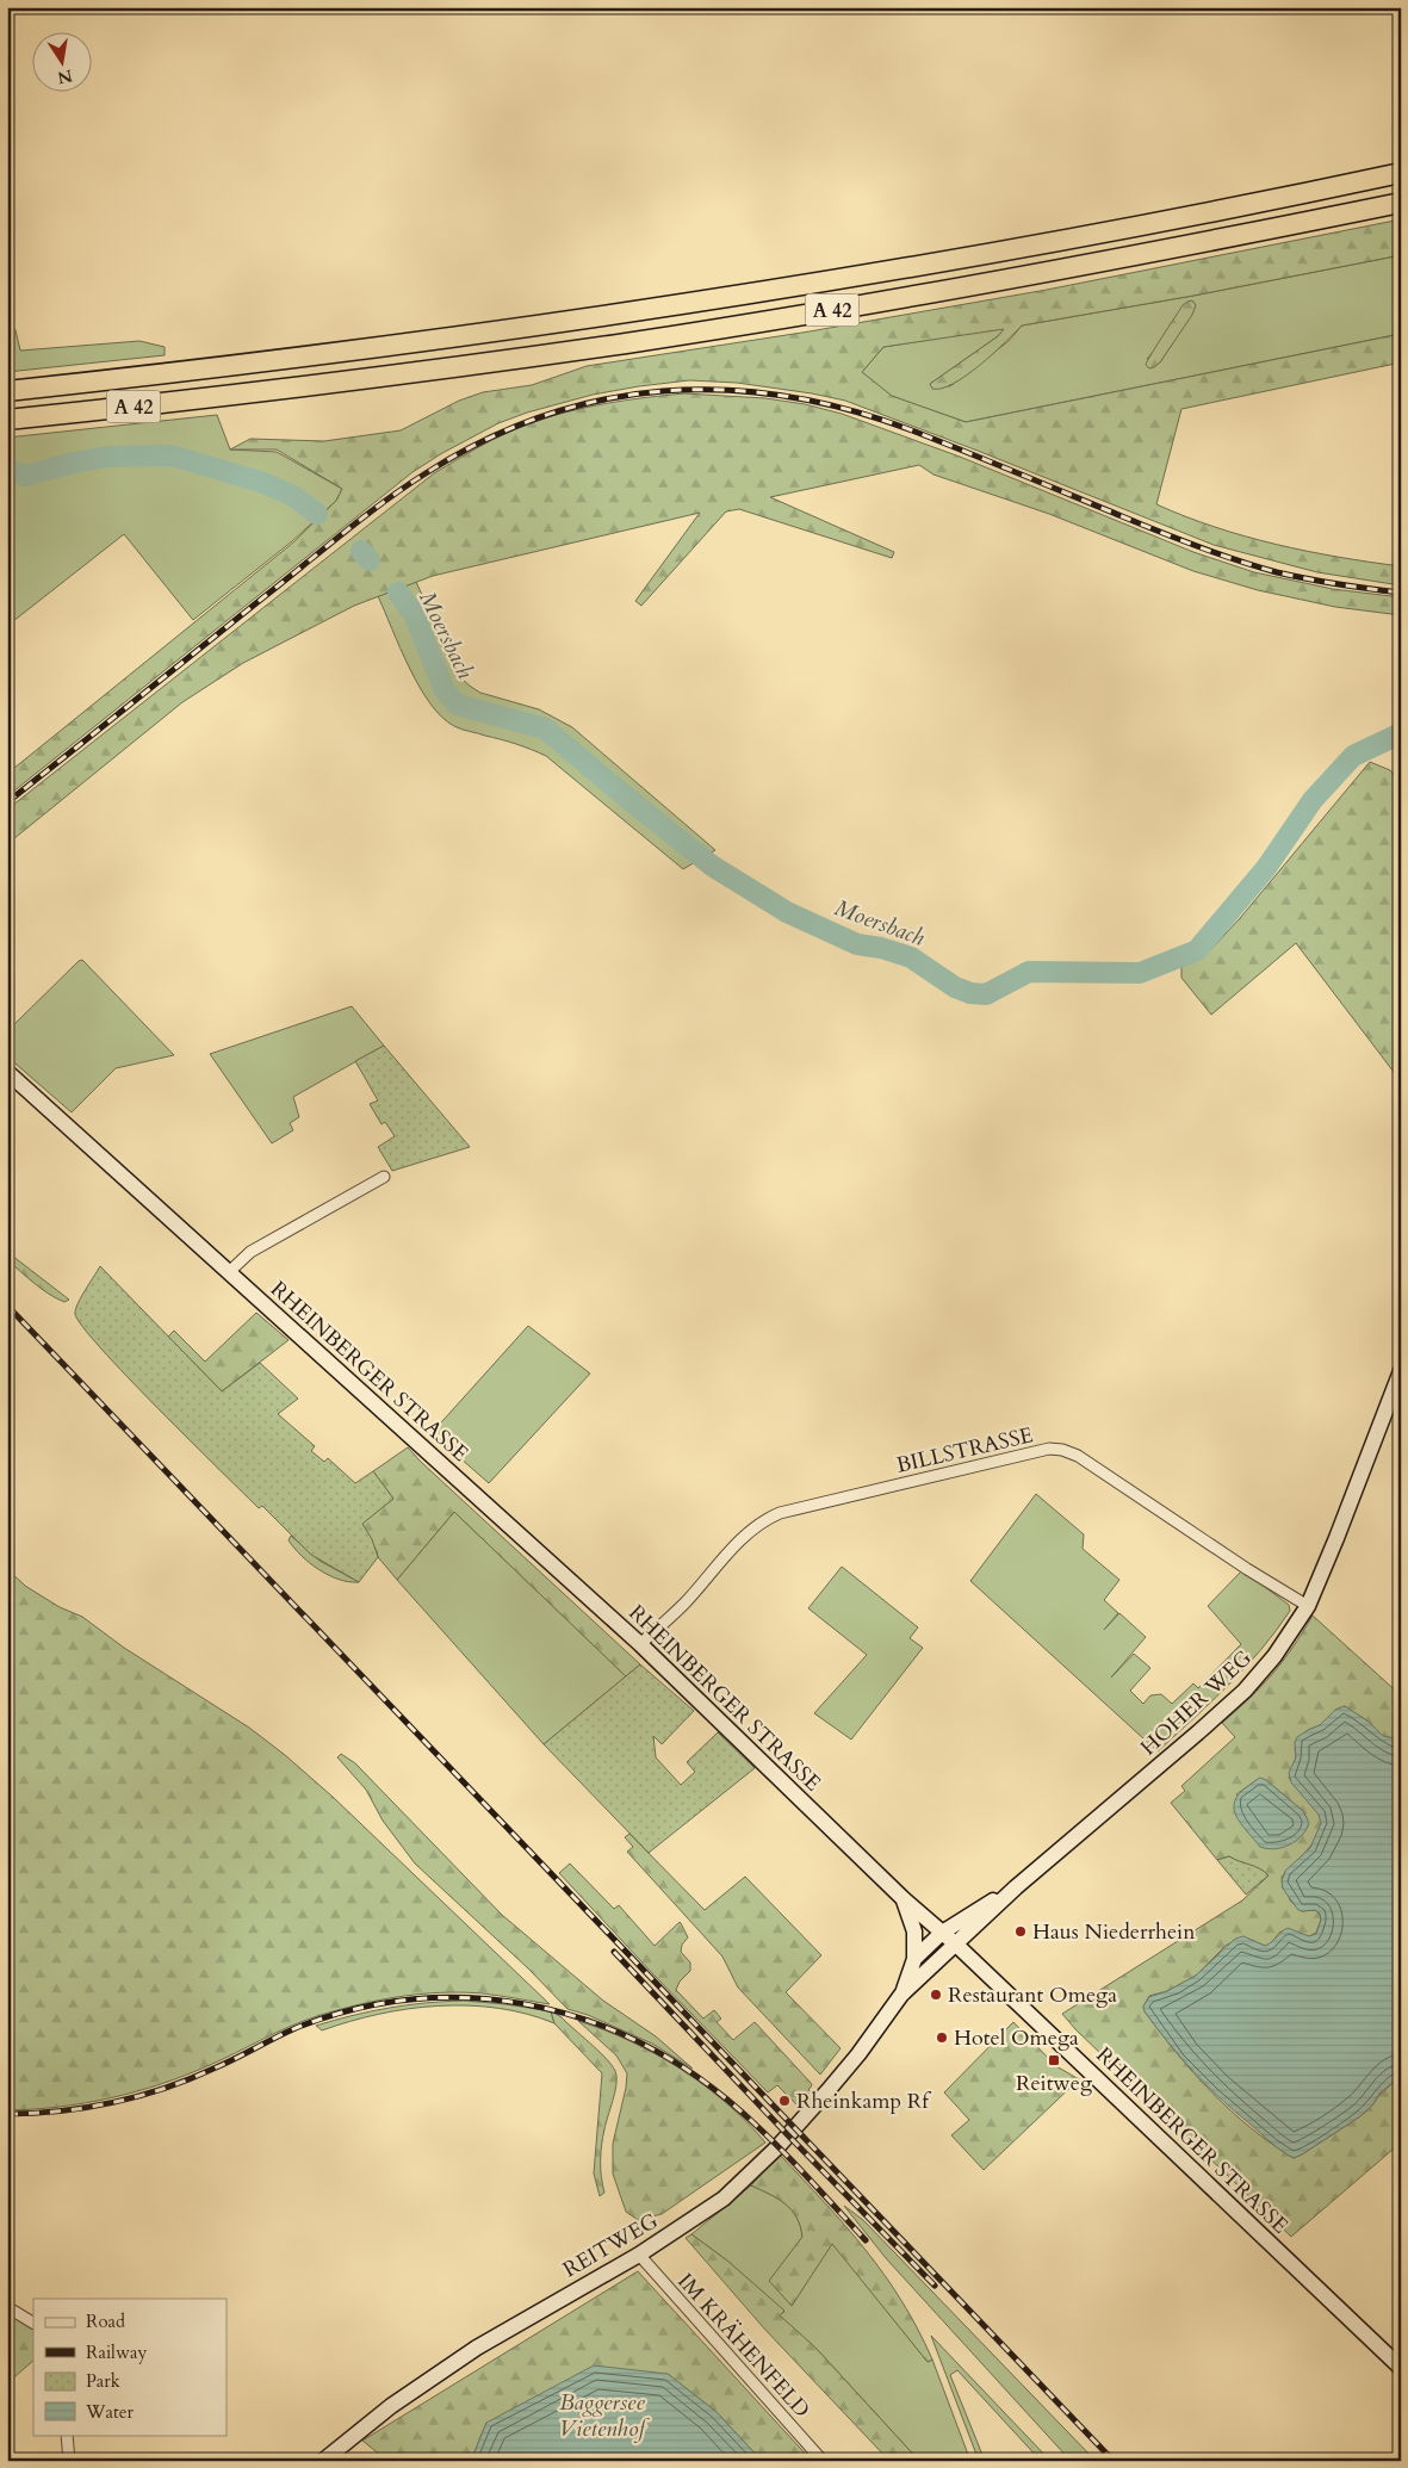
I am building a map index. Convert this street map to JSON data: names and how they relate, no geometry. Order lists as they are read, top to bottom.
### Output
{
  "streets": {
    "highway": ["A 42"],
    "main road": ["RHEINBERGER STRASSE", "HOHER WEG", "REITWEG"],
    "street": ["BILLSTRASSE", "IM KRÄHENFELD"]
  },
  "crossings": [
    ["RHEINBERGER STRASSE", "BILLSTRASSE"],
    ["RHEINBERGER STRASSE", "HOHER WEG"],
    ["RHEINBERGER STRASSE", "REITWEG"],
    ["BILLSTRASSE", "HOHER WEG"],
    ["HOHER WEG", "REITWEG"],
    ["REITWEG", "IM KRÄHENFELD"]
  ],
  "water": ["Moersbach", "Baggersee Vietenhof"],
  "places": {
    "other": [
      "Haus Niederrhein",
      "Restaurant Omega",
      "Hotel Omega",
      "Rheinkamp Rf"
    ],
    "transit": ["Reitweg"]
  },
  "legend": [
    "Road",
    "Railway",
    "Park",
    "Water"
  ],
  "north": "bottom"
}
